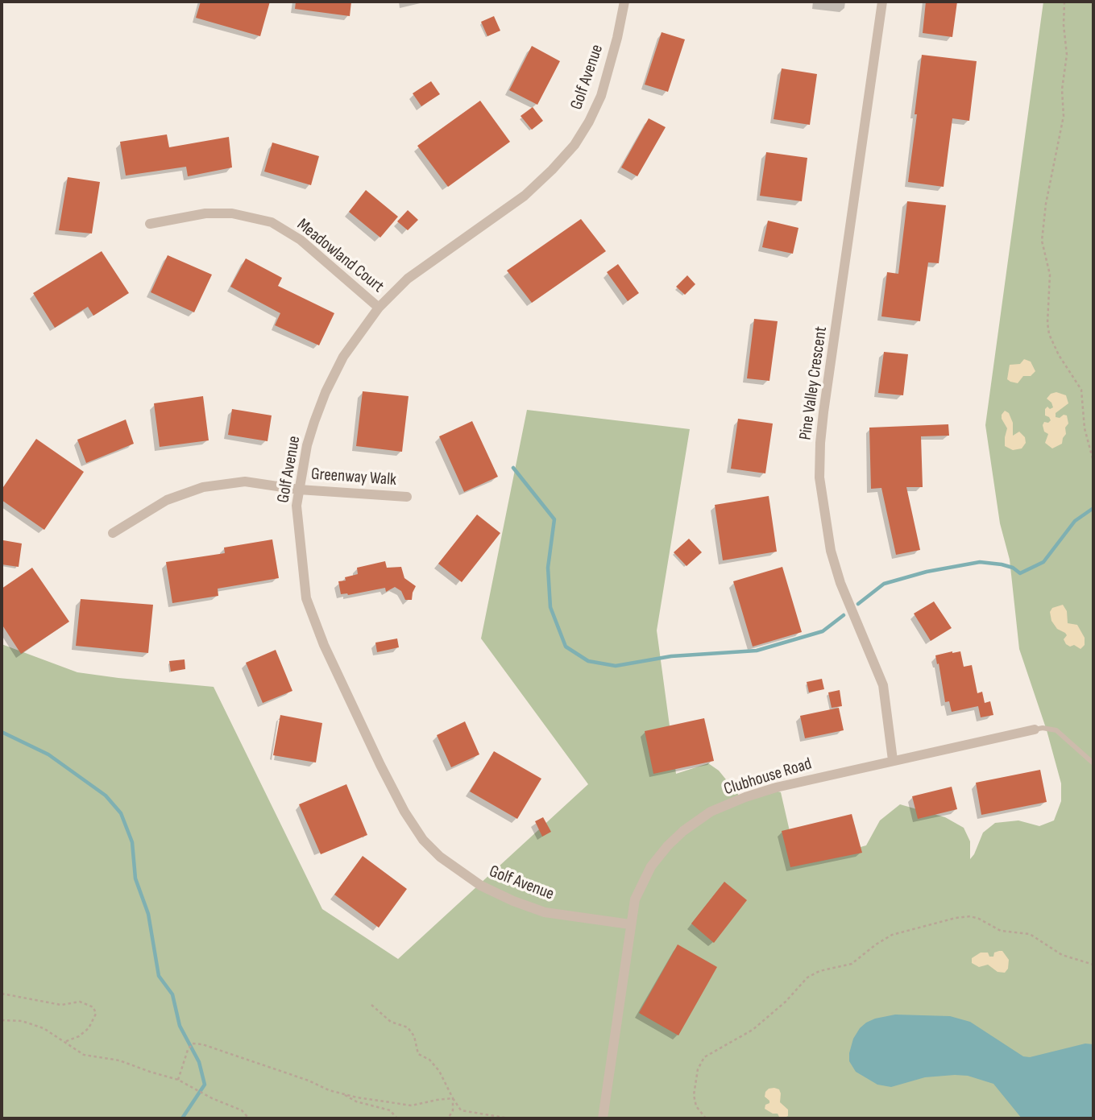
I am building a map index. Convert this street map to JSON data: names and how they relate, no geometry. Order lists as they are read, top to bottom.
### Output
{
  "streets": {
    "street": [
      "Golf Avenue",
      "Meadowland Court",
      "Pine Valley Crescent",
      "Greenway Walk",
      "Clubhouse Road"
    ]
  },
  "crossings": [
    ["Golf Avenue", "Meadowland Court"],
    ["Golf Avenue", "Greenway Walk"],
    ["Golf Avenue", "Clubhouse Road"],
    ["Pine Valley Crescent", "Clubhouse Road"]
  ]
}
